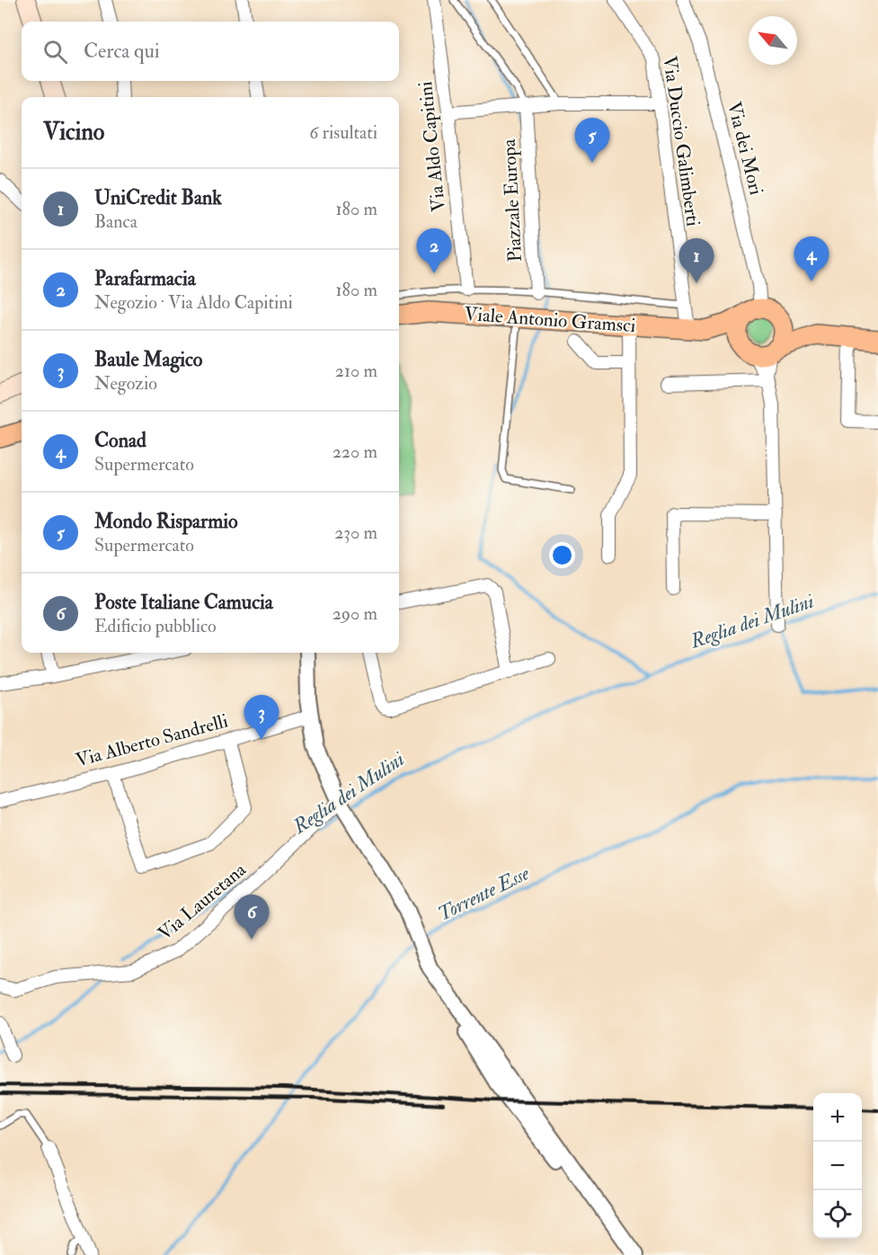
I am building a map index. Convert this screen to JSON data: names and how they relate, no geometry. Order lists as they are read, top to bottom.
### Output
{
  "streets": {
    "main road": ["Viale Antonio Gramsci"],
    "street": [
      "Via Duccio Galimberti",
      "Via Aldo Capitini",
      "Via dei Mori",
      "Piazzale Europa",
      "Via Alberto Sandrelli",
      "Via Lauretana"
    ]
  },
  "crossings": [
    ["Via Duccio Galimberti", "Viale Antonio Gramsci"],
    ["Via dei Mori", "Viale Antonio Gramsci"]
  ],
  "water": ["Reglia dei Mulini", "Torrente Esse"],
  "north": "top left",
  "page": {
    "search": "Cerca qui",
    "heading": ["Vicino", "6 risultati"],
    "pins": [
      "5",
      "2",
      "4",
      "1",
      "3",
      "6"
    ],
    "list": [
      {
        "mark": "1",
        "name": "UniCredit Bank",
        "note": "Banca",
        "value": "180 m"
      },
      {
        "mark": "2",
        "name": "Parafarmacia",
        "note": "Negozio · Via Aldo Capitini",
        "value": "180 m"
      },
      {
        "mark": "3",
        "name": "Baule Magico",
        "note": "Negozio",
        "value": "210 m"
      },
      {
        "mark": "4",
        "name": "Conad",
        "note": "Supermercato",
        "value": "220 m"
      },
      {
        "mark": "5",
        "name": "Mondo Risparmio",
        "note": "Supermercato",
        "value": "230 m"
      },
      {
        "mark": "6",
        "name": "Poste Italiane Camucia",
        "note": "Edificio pubblico",
        "value": "290 m"
      }
    ],
    "map_buttons": ["+", "−"]
  }
}
